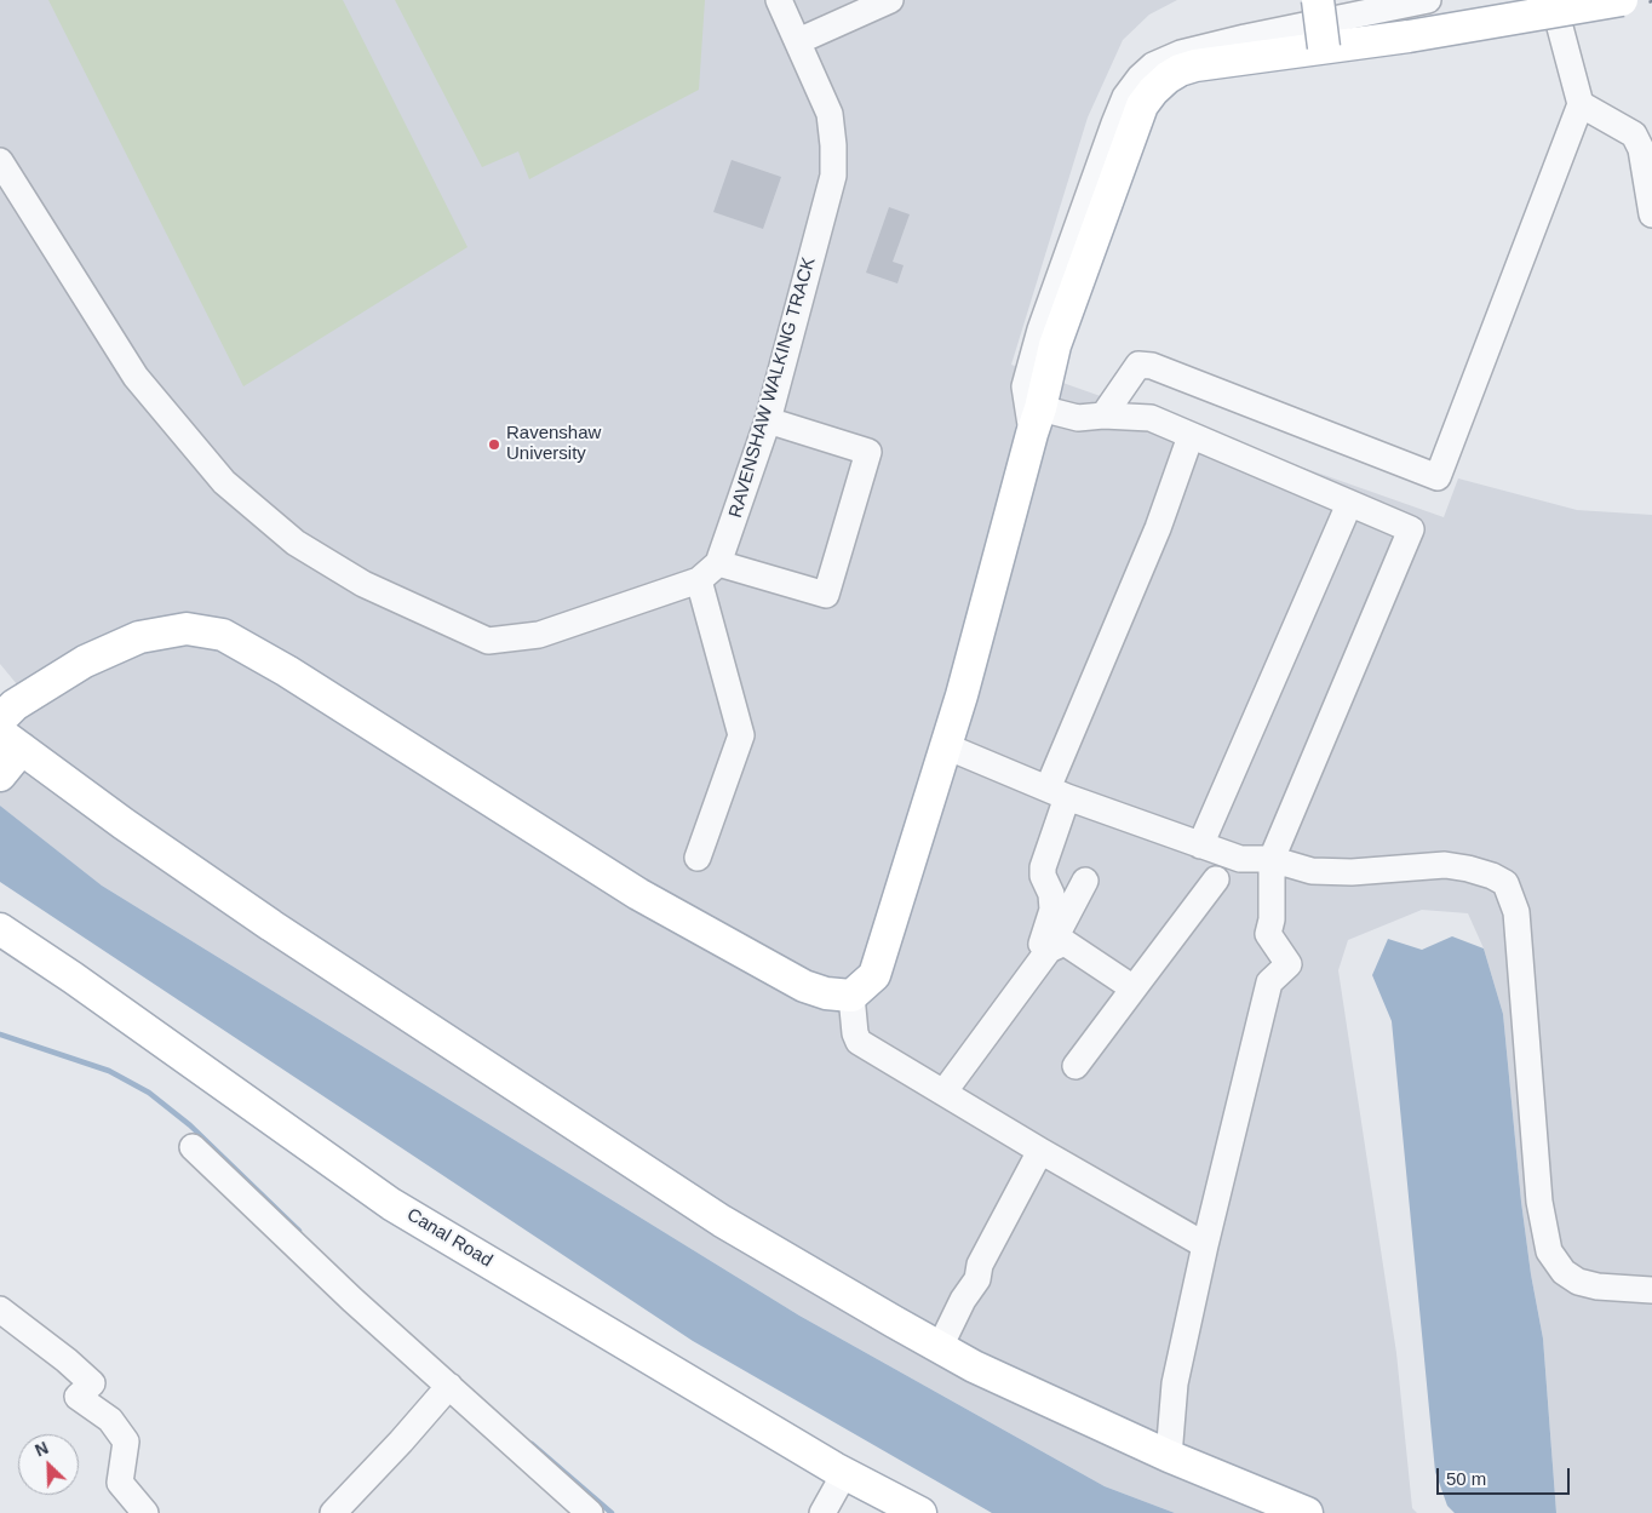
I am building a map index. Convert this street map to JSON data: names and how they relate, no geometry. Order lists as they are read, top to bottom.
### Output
{
  "streets": {
    "main road": ["Canal Road"],
    "street": ["RAVENSHAW WALKING TRACK"]
  },
  "places": ["Ravenshaw University"],
  "scale_bar": "50 m",
  "north": "top left"
}
